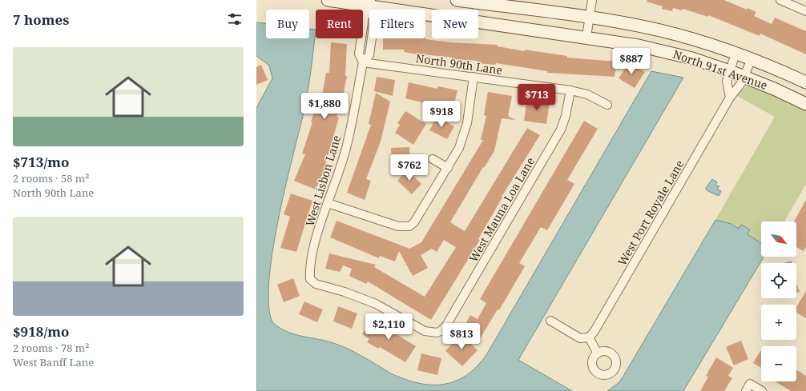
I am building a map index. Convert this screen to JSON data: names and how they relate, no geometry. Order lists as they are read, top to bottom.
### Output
{
  "streets": {
    "main road": ["North 91st Avenue"],
    "street": [
      "North 90th Lane",
      "West Lisbon Lane",
      "West Mauna Loa Lane",
      "West Port Royale Lane"
    ]
  },
  "crossings": [
    ["North 90th Lane", "West Lisbon Lane"],
    ["North 90th Lane", "West Mauna Loa Lane"],
    ["North 91st Avenue", "West Lisbon Lane"],
    ["North 91st Avenue", "West Port Royale Lane"],
    ["West Lisbon Lane", "West Mauna Loa Lane"]
  ],
  "north": "bottom right",
  "page": {
    "heading": "7 homes",
    "chip": [
      "Buy",
      "Rent",
      "Filters",
      "New"
    ],
    "list": [
      {
        "name": "$713/mo",
        "note": "2 rooms · 58 m² · North 90th Lane"
      },
      {
        "name": "$918/mo",
        "note": "2 rooms · 78 m² · West Banff Lane"
      }
    ],
    "price": [
      "$887",
      "$713",
      "$1,880",
      "$918",
      "$762",
      "$2,110",
      "$813"
    ],
    "map_buttons": ["+", "−"]
  }
}
